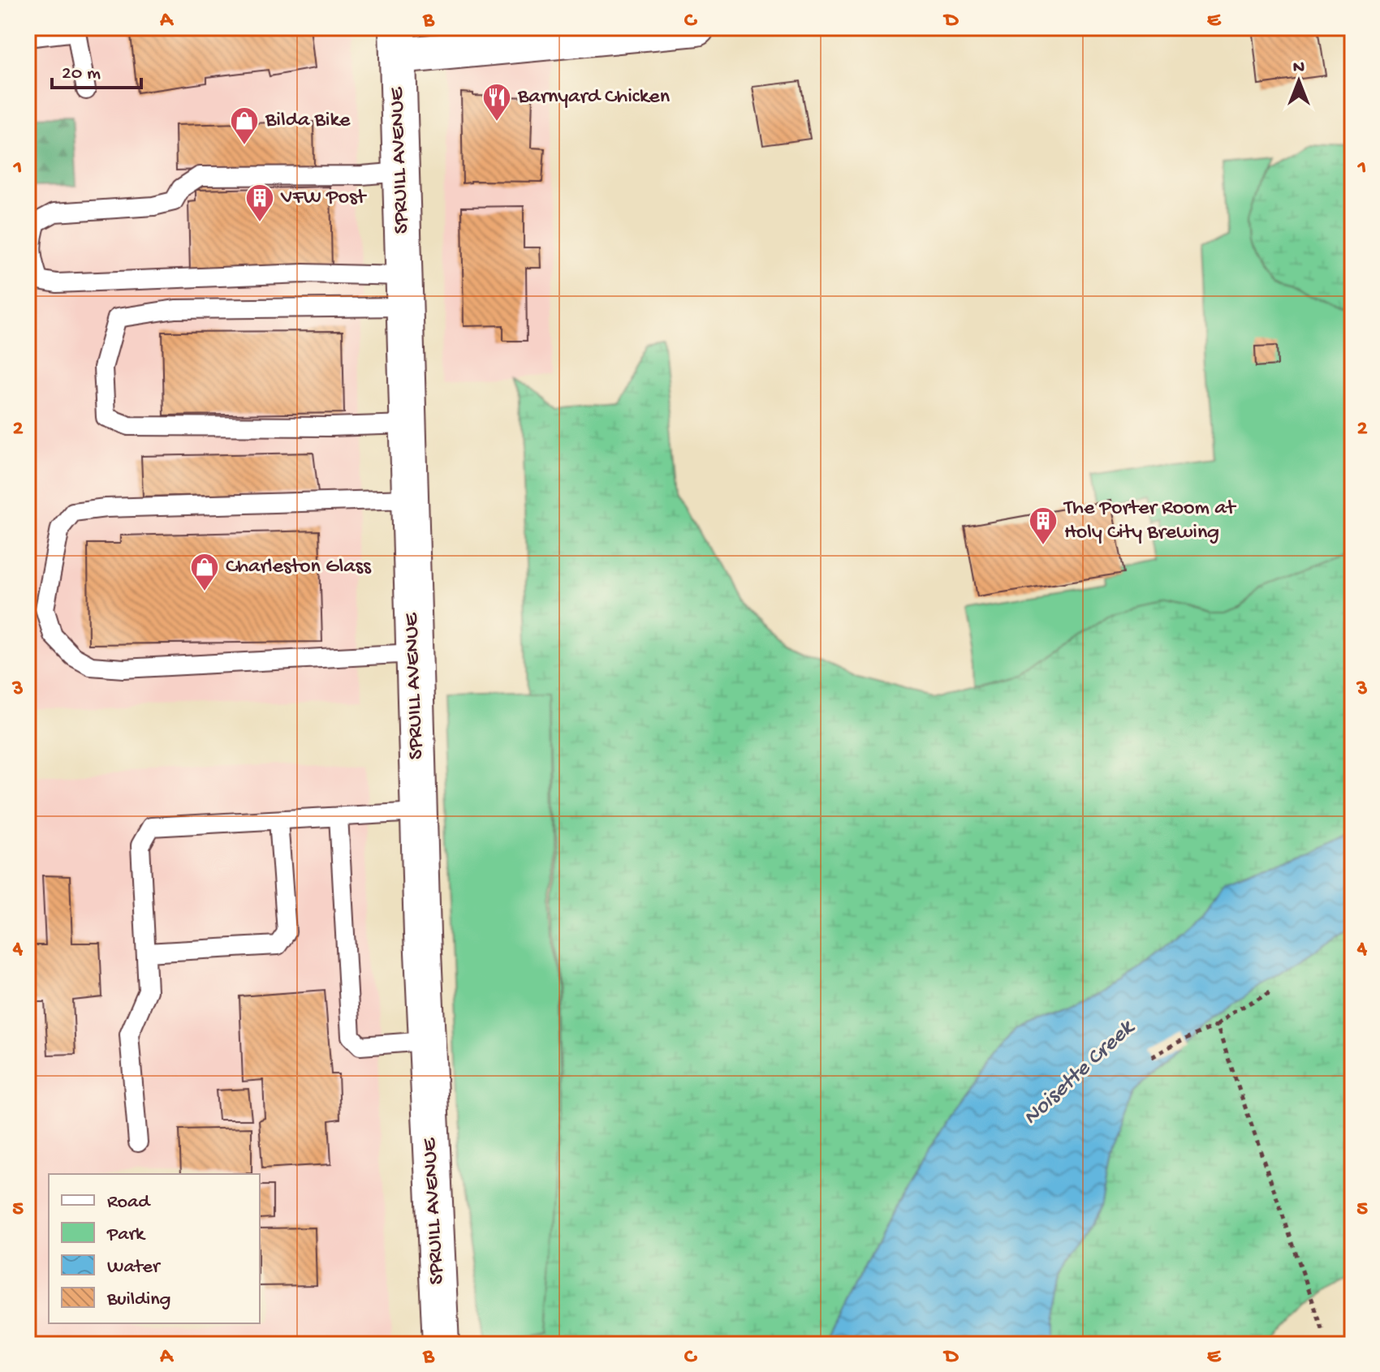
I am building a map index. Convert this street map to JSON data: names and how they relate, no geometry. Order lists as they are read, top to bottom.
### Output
{
  "streets": {
    "street": ["SPRUILL AVENUE"]
  },
  "water": ["Noisette Creek"],
  "places": {
    "restaurant": ["Barnyard Chicken"],
    "shop": ["Bilda Bike", "Charleston Glass"],
    "building": ["VFW Post", "The Porter Room at Holy City Brewing"]
  },
  "legend": [
    "Road",
    "Park",
    "Water",
    "Building"
  ],
  "scale_bar": "20 m",
  "north": "top",
  "grid": {
    "columns": [
      "A",
      "B",
      "C",
      "D",
      "E"
    ],
    "rows": [
      "1",
      "2",
      "3",
      "4",
      "5"
    ]
  }
}
